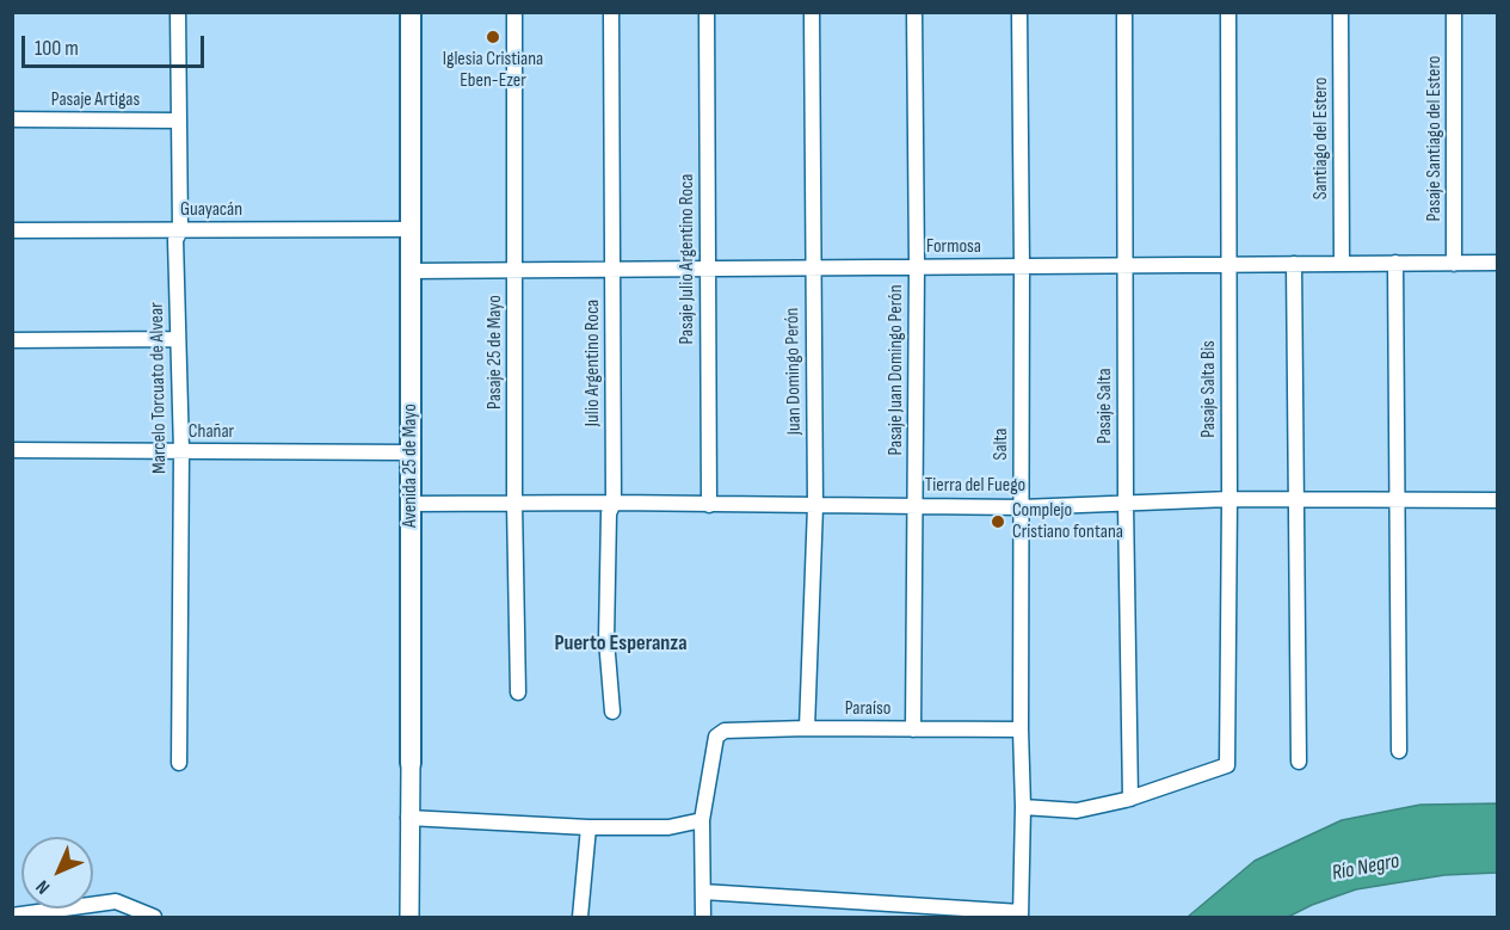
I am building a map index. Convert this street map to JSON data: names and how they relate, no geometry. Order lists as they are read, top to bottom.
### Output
{
  "streets": {
    "main road": ["Avenida 25 de Mayo"],
    "street": [
      "Pasaje Artigas",
      "Santiago del Estero",
      "Pasaje Santiago del Estero",
      "Guayacán",
      "Formosa",
      "Pasaje Julio Argentino Roca",
      "Pasaje 25 de Mayo",
      "Julio Argentino Roca",
      "Pasaje Juan Domingo Perón",
      "Juan Domingo Perón",
      "Marcelo Torcuato de Alvear",
      "Pasaje Salta Bis",
      "Pasaje Salta",
      "Chañar",
      "Salta",
      "Tierra del Fuego",
      "Paraíso"
    ]
  },
  "crossings": [
    ["Pasaje Artigas", "Marcelo Torcuato de Alvear"],
    ["Santiago del Estero", "Formosa"],
    ["Pasaje Santiago del Estero", "Formosa"],
    ["Guayacán", "Marcelo Torcuato de Alvear"],
    ["Guayacán", "Avenida 25 de Mayo"],
    ["Formosa", "Pasaje Julio Argentino Roca"],
    ["Formosa", "Pasaje 25 de Mayo"],
    ["Formosa", "Julio Argentino Roca"],
    ["Formosa", "Pasaje Juan Domingo Perón"],
    ["Formosa", "Juan Domingo Perón"],
    ["Formosa", "Pasaje Salta Bis"],
    ["Formosa", "Pasaje Salta"],
    ["Formosa", "Salta"],
    ["Formosa", "Avenida 25 de Mayo"],
    ["Pasaje Julio Argentino Roca", "Tierra del Fuego"],
    ["Pasaje 25 de Mayo", "Tierra del Fuego"],
    ["Julio Argentino Roca", "Tierra del Fuego"],
    ["Pasaje Juan Domingo Perón", "Tierra del Fuego"],
    ["Pasaje Juan Domingo Perón", "Paraíso"],
    ["Juan Domingo Perón", "Tierra del Fuego"],
    ["Juan Domingo Perón", "Paraíso"],
    ["Marcelo Torcuato de Alvear", "Chañar"],
    ["Pasaje Salta Bis", "Pasaje Salta"],
    ["Pasaje Salta Bis", "Tierra del Fuego"],
    ["Pasaje Salta", "Tierra del Fuego"],
    ["Chañar", "Avenida 25 de Mayo"],
    ["Salta", "Tierra del Fuego"],
    ["Salta", "Paraíso"],
    ["Avenida 25 de Mayo", "Tierra del Fuego"]
  ],
  "districts": ["Puerto Esperanza"],
  "water": ["Río Negro"],
  "places": ["Iglesia Cristiana Eben-Ezer", "Complejo Cristiano fontana"],
  "scale_bar": "100 m",
  "north": "bottom left"
}
